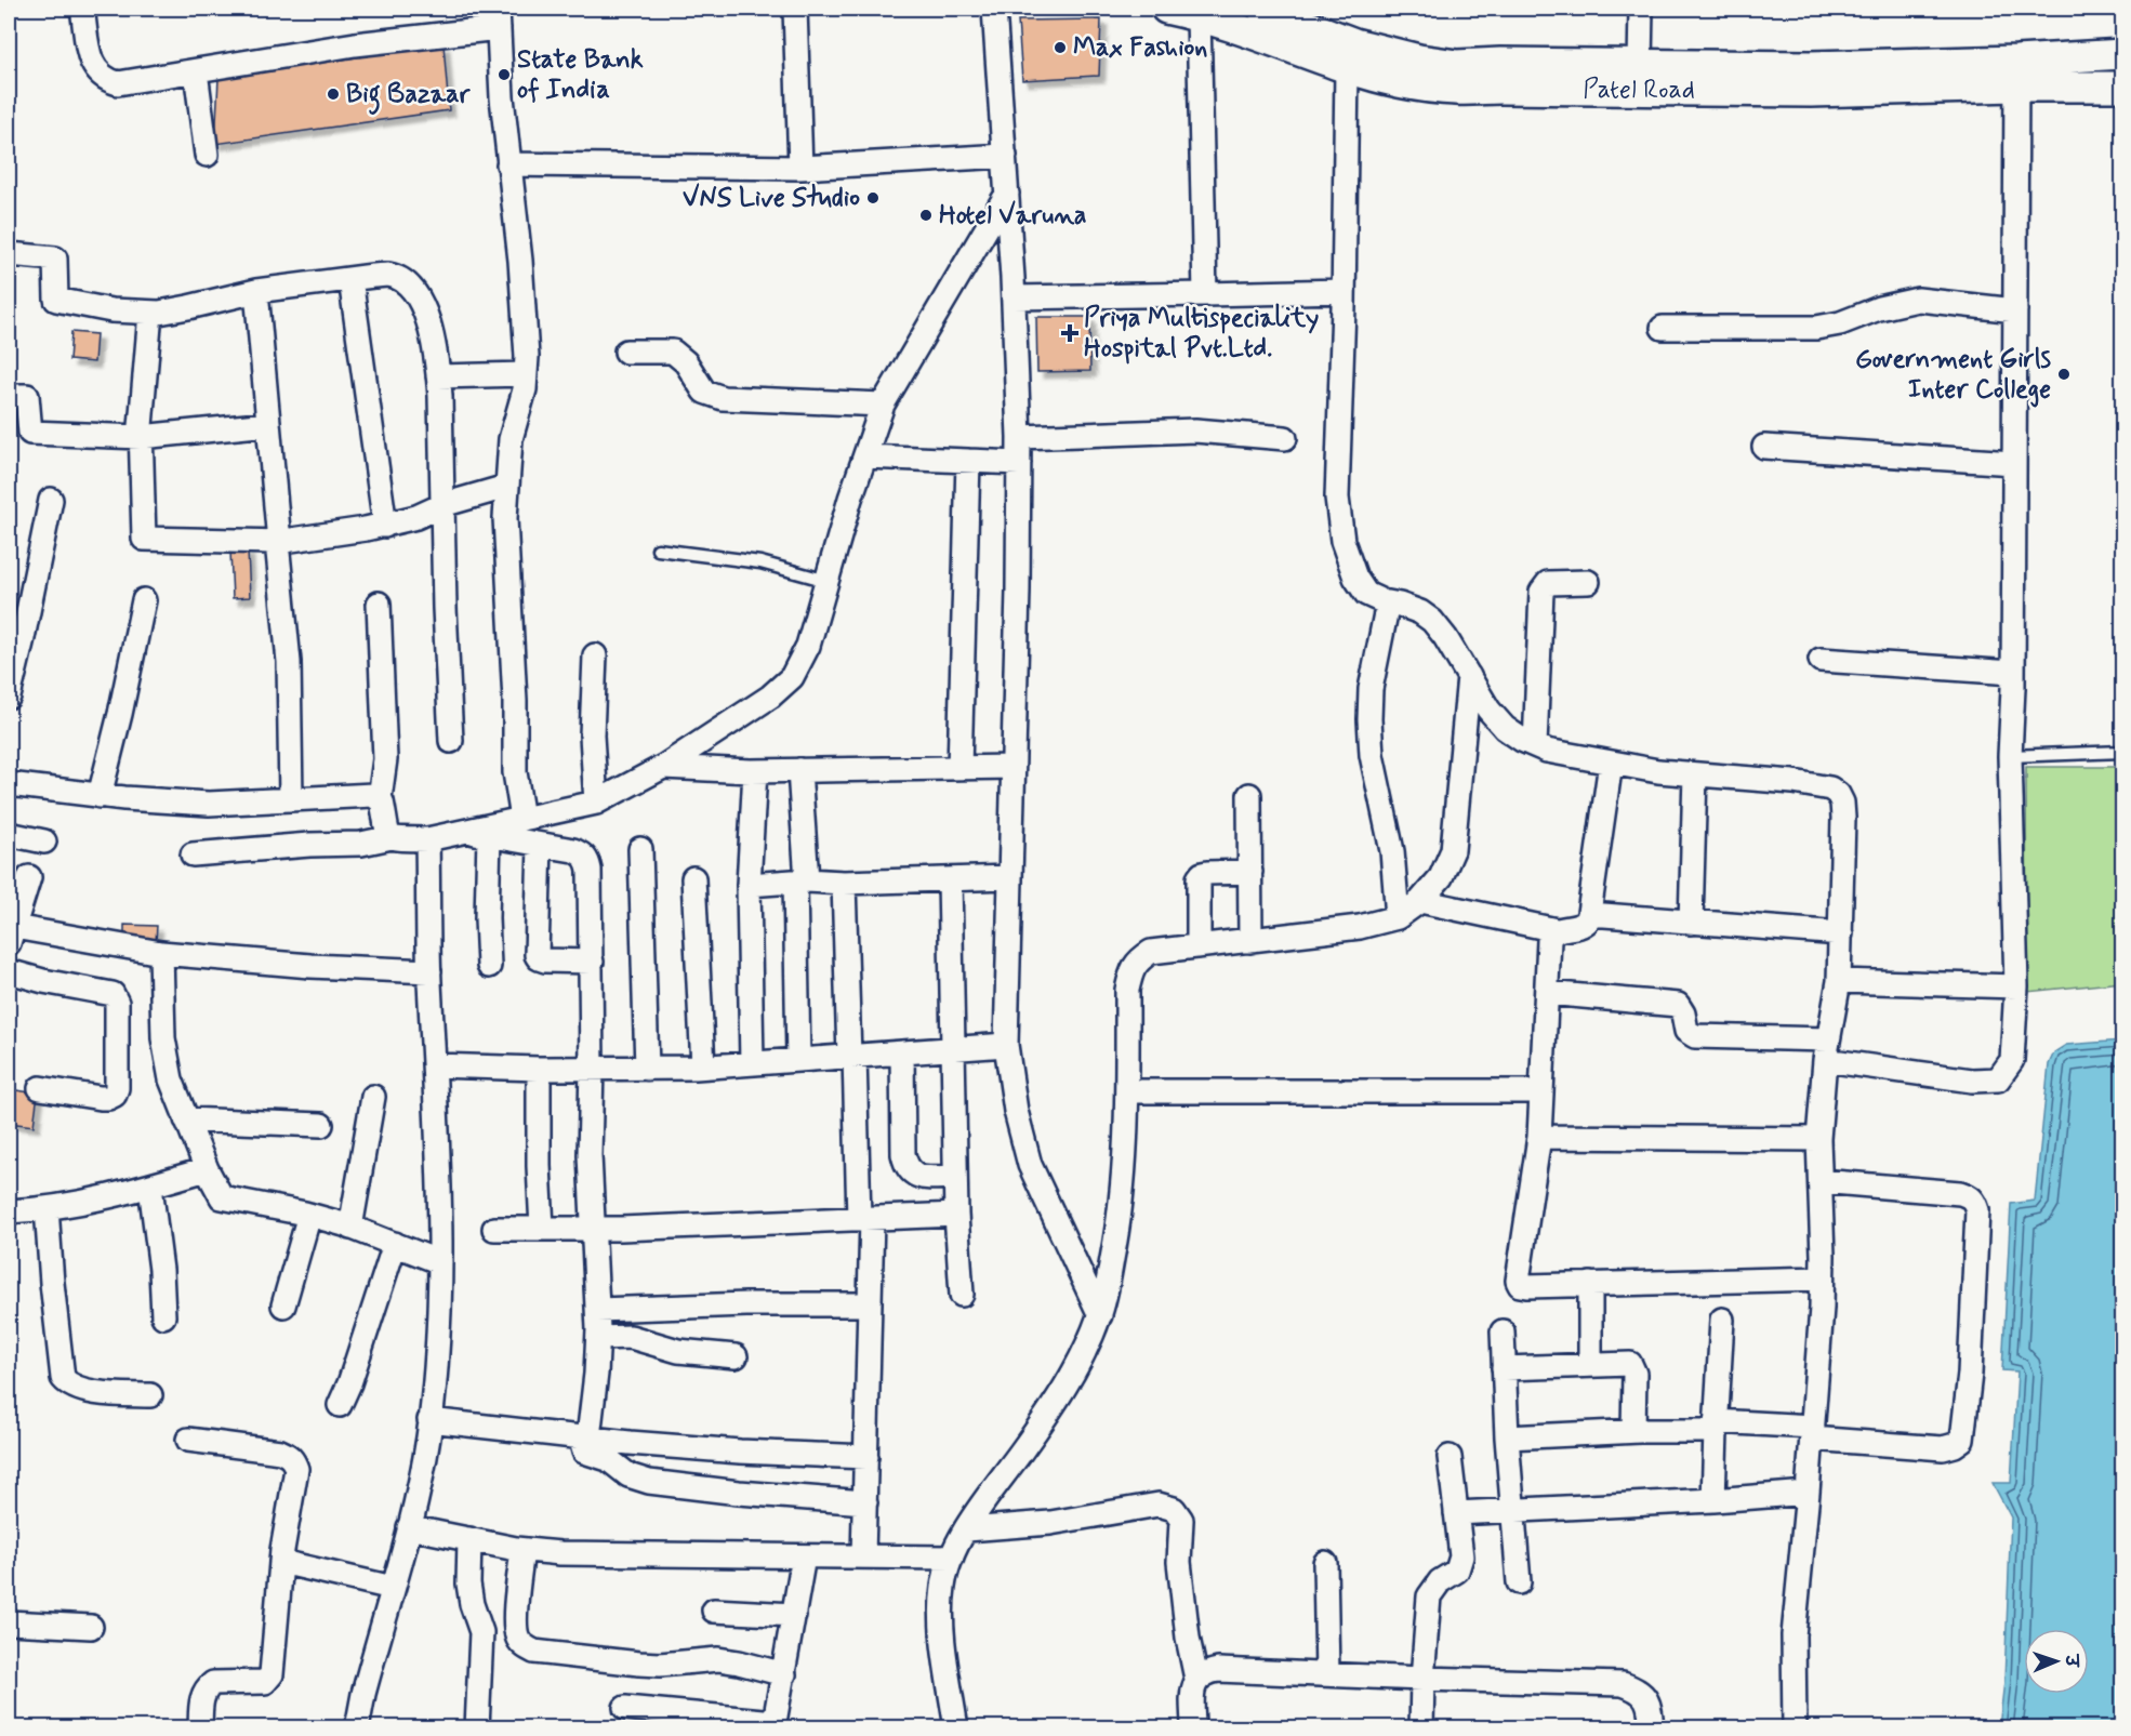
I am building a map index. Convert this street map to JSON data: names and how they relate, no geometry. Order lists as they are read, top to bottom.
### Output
{
  "streets": {
    "street": ["Patel Road"]
  },
  "places": {
    "other": [
      "Max Fashion",
      "State Bank of India",
      "Big Bazaar",
      "VNS Live Studio",
      "Hotel Varuna",
      "Government Girls Inter College"
    ],
    "health": ["Priya Multispeciality Hospital Pvt.Ltd."]
  },
  "north": "right"
}
